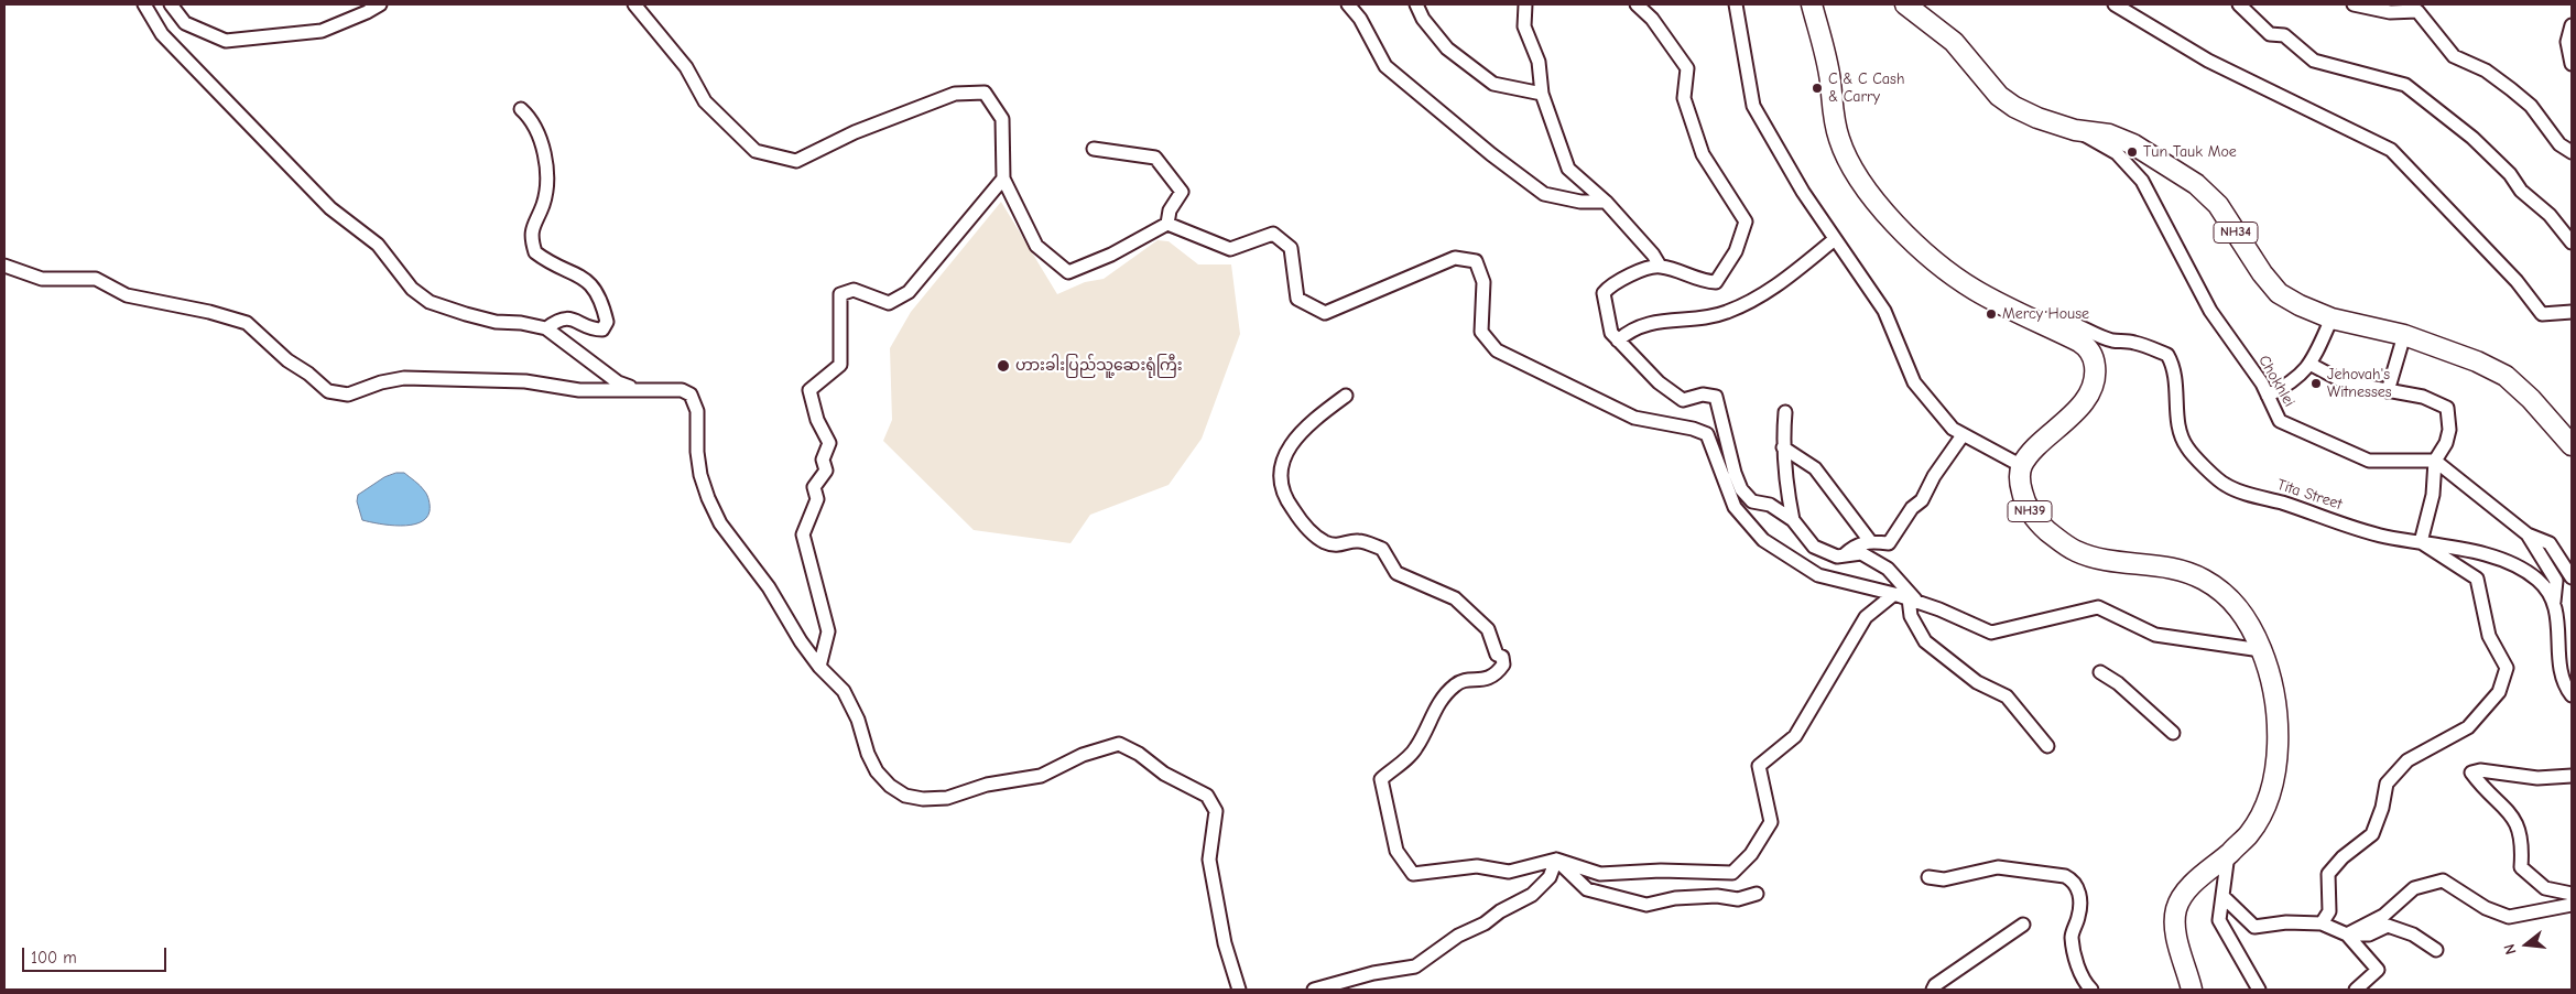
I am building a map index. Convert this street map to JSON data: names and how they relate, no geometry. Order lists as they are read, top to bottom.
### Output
{
  "streets": {
    "highway": ["NH34", "NH39"],
    "street": ["Chokhlei", "Tita Street"]
  },
  "crossings": [
    ["NH34", "Chokhlei"]
  ],
  "places": [
    "C & C Cash & Carry",
    "Tun Tauk Moe",
    "Mercy House",
    "ဟားခါးပြည်သူ့ဆေးရုံကြီး",
    "Jehovah's Witnesses"
  ],
  "scale_bar": "100 m",
  "north": "left"
}
